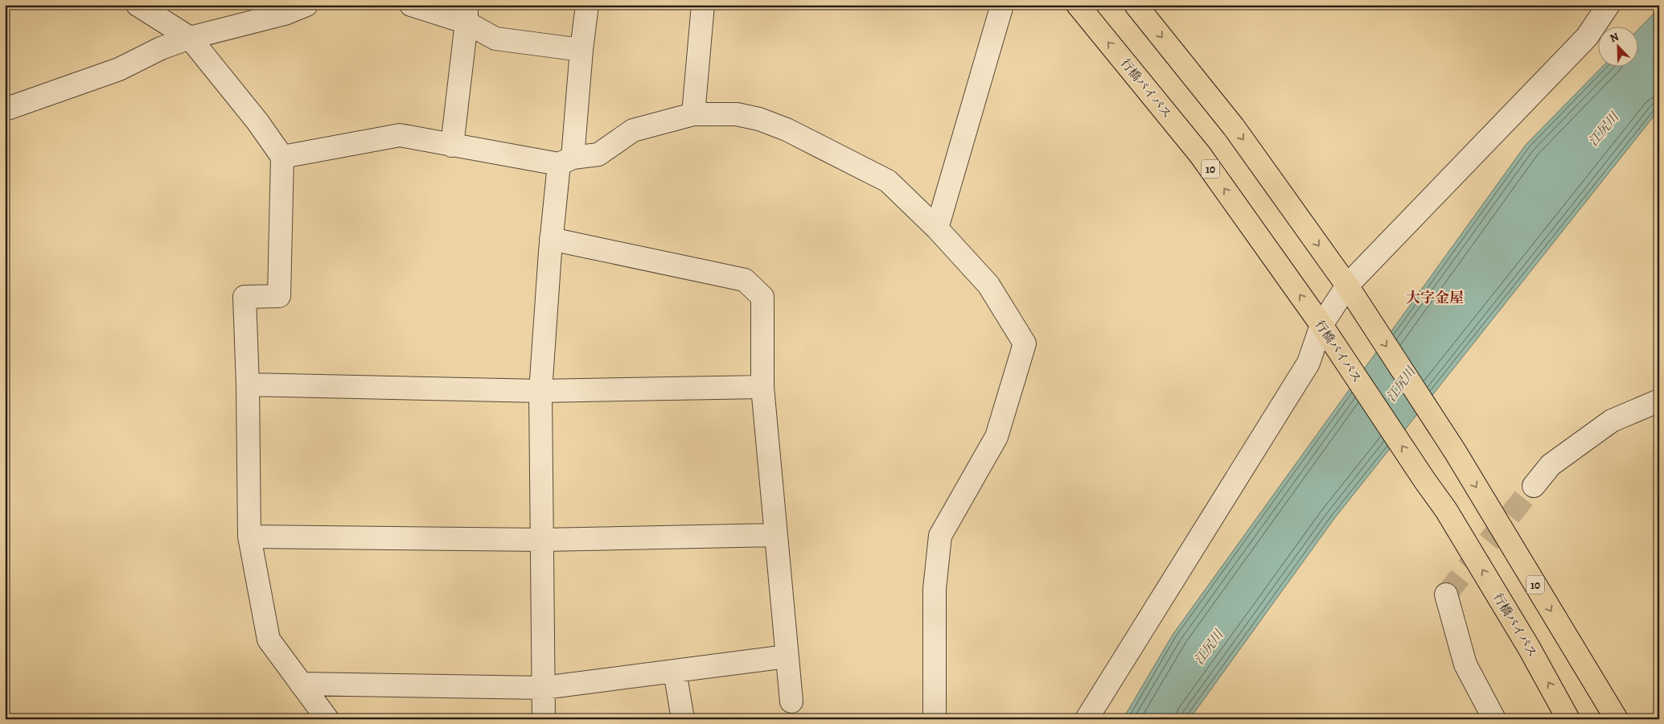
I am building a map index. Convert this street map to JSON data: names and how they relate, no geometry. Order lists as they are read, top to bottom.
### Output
{
  "streets": {
    "highway": ["行橋バイパス", "10"]
  },
  "districts": ["大字金屋"],
  "water": ["江尻川"],
  "north": "top left"
}
